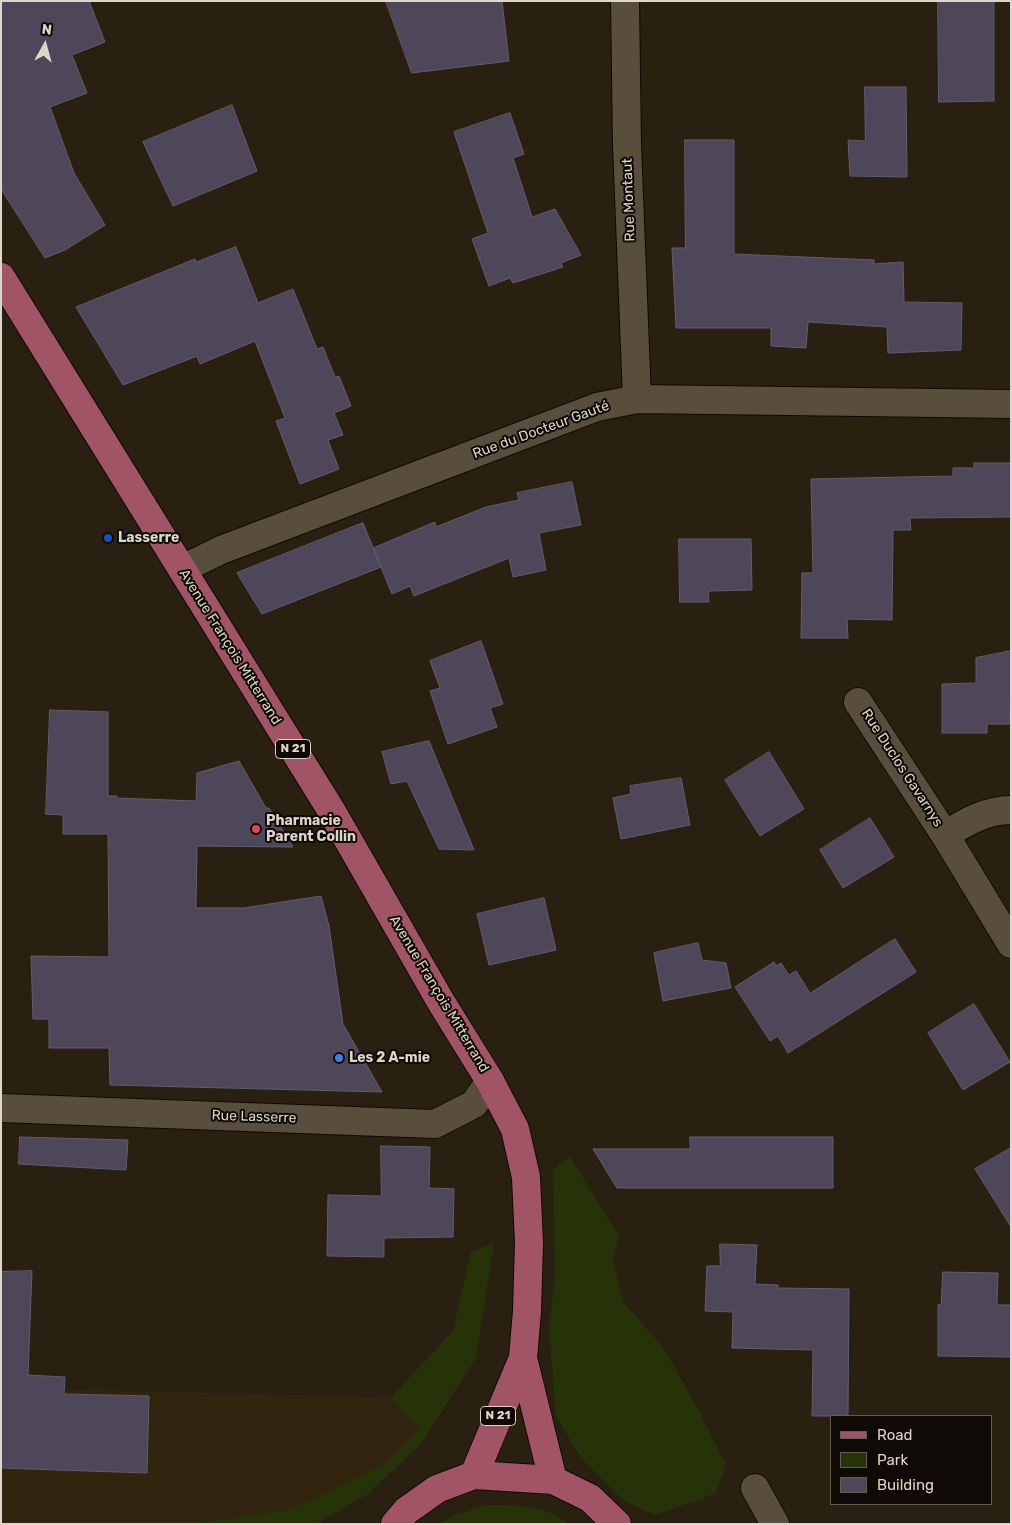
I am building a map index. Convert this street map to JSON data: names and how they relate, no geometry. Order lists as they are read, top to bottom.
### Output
{
  "streets": {
    "main road": ["Avenue François Mitterrand", "N 21"],
    "street": [
      "Rue Montaut",
      "Rue du Docteur Gauté",
      "Rue Duclos Gavarnys",
      "Rue Lasserre"
    ]
  },
  "crossings": [
    ["Rue Montaut", "Rue du Docteur Gauté"],
    ["Rue du Docteur Gauté", "Avenue François Mitterrand"],
    ["Avenue François Mitterrand", "N 21"],
    ["Avenue François Mitterrand", "Rue Lasserre"]
  ],
  "places": ["Lasserre", "Pharmacie Parent Collin", "Les 2 A-mie"],
  "legend": ["Road", "Park", "Building"],
  "north": "top"
}
